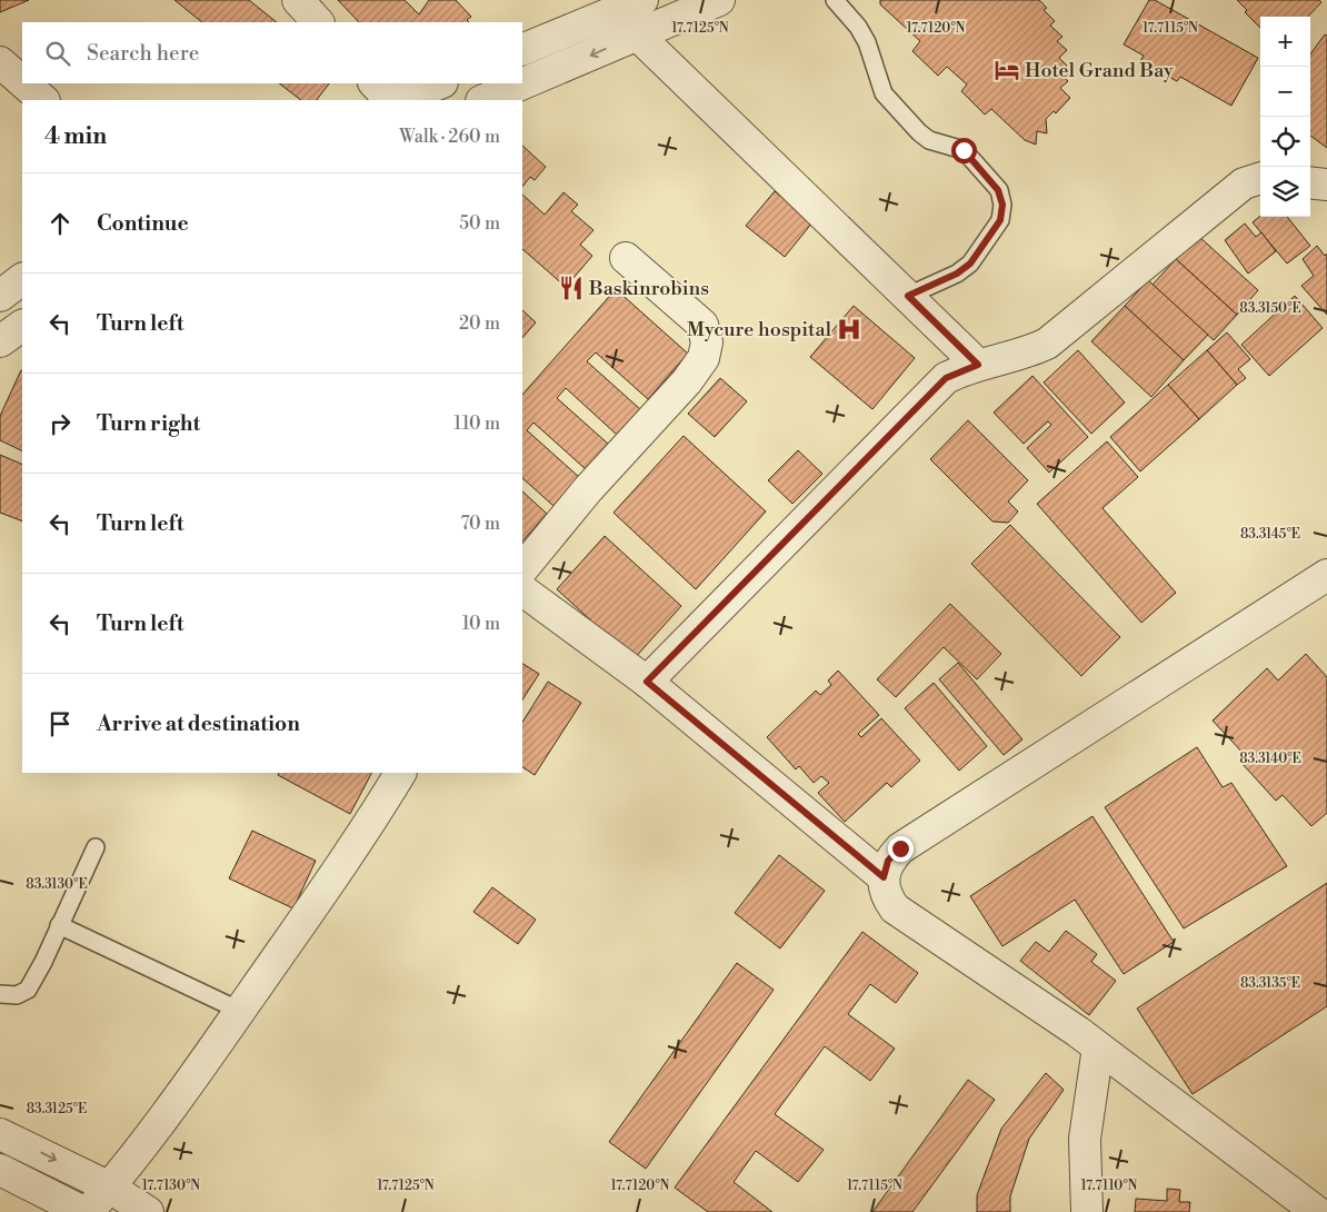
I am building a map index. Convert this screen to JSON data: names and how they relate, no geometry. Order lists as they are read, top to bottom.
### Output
{
  "places": {
    "hotel": ["Hotel Grand Bay"],
    "restaurant": ["Baskinrobins"],
    "hospital": ["Mycure hospital"]
  },
  "page": {
    "map_buttons": ["+", "−"],
    "search": "Search here",
    "heading": ["4 min", "Walk · 260 m"],
    "list": [
      ["Continue", "50 m"],
      ["Turn left", "20 m"],
      ["Turn right", "110 m"],
      ["Turn left", "70 m"],
      ["Turn left", "10 m"],
      "Arrive at destination"
    ]
  },
  "coordinates": [
    "17.7125°N",
    "17.7120°N",
    "17.7115°N",
    "83.3150°E",
    "83.3145°E",
    "83.3140°E",
    "83.3130°E",
    "83.3135°E",
    "83.3125°E",
    "17.7130°N",
    "17.7110°N"
  ]
}
